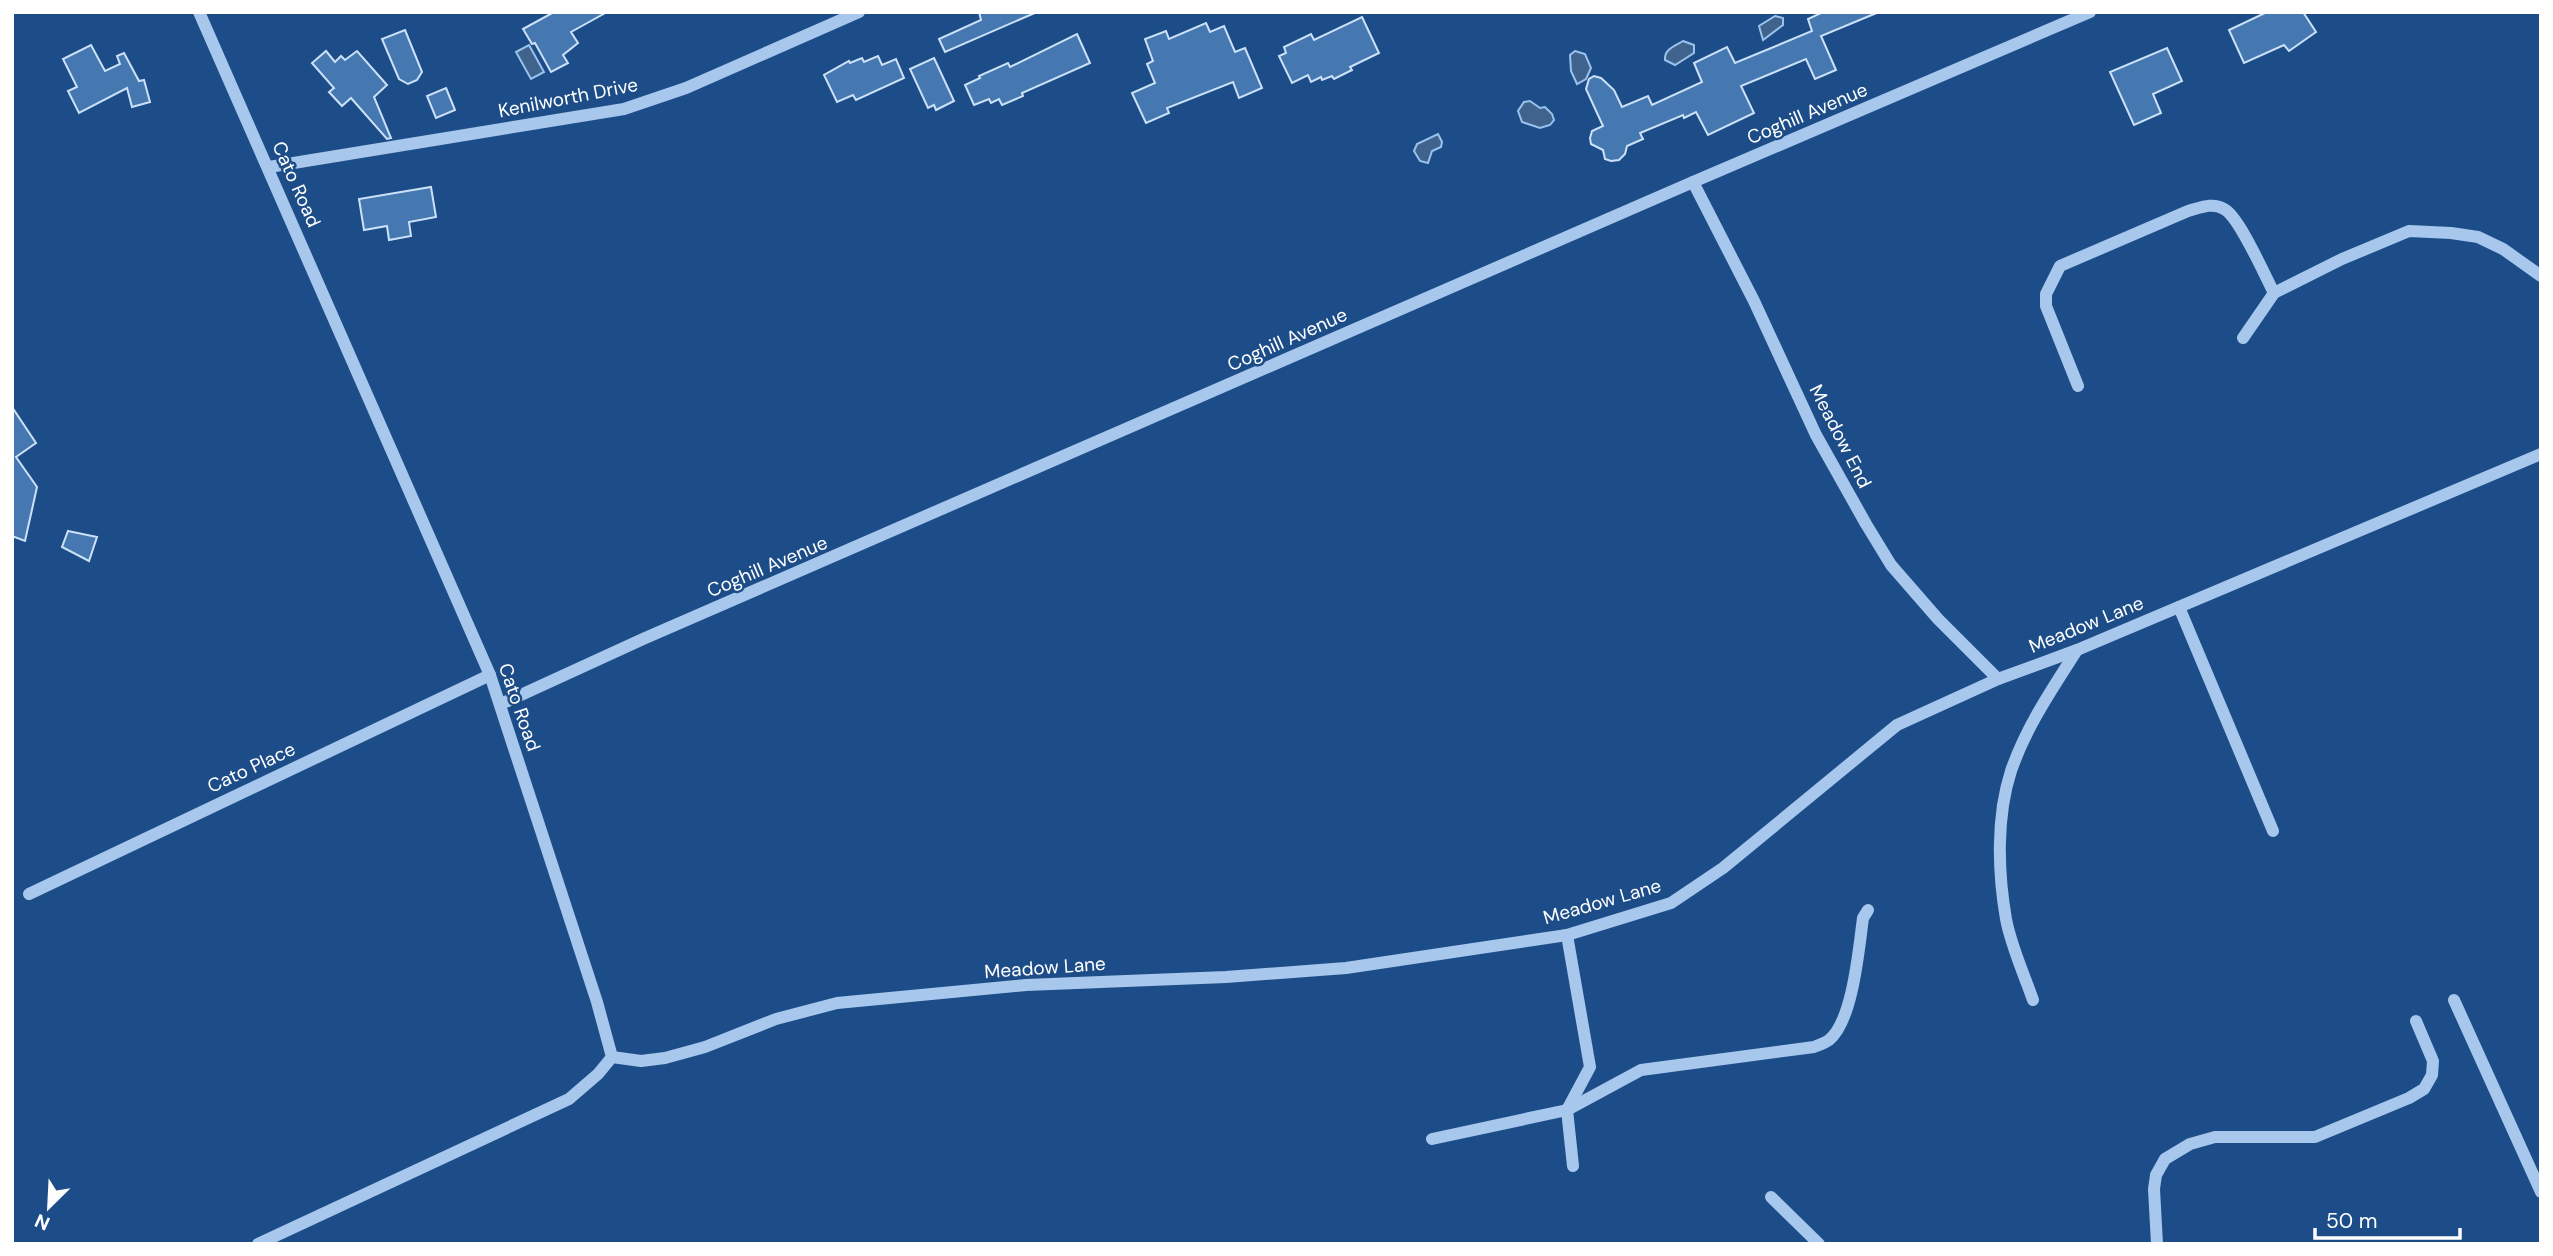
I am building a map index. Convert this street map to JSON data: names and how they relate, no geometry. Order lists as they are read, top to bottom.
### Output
{
  "streets": {
    "street": [
      "Kenilworth Drive",
      "Coghill Avenue",
      "Cato Road",
      "Meadow End",
      "Meadow Lane",
      "Cato Place"
    ]
  },
  "crossings": [
    ["Kenilworth Drive", "Cato Road"],
    ["Coghill Avenue", "Cato Road"],
    ["Coghill Avenue", "Meadow End"],
    ["Cato Road", "Meadow Lane"],
    ["Cato Road", "Cato Place"],
    ["Meadow End", "Meadow Lane"]
  ],
  "scale_bar": "50 m",
  "north": "bottom left"
}
